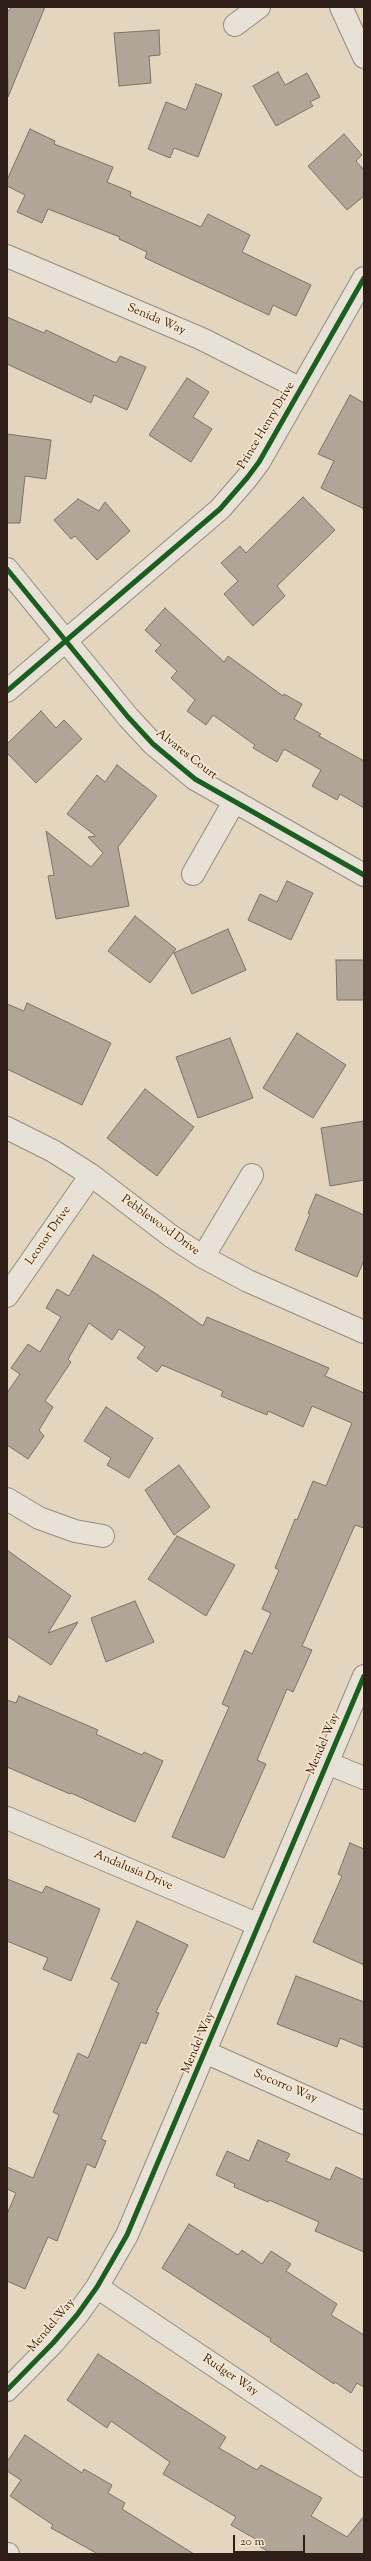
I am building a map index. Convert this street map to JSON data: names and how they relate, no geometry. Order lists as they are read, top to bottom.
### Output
{
  "streets": {
    "street": [
      "Senida Way",
      "Prince Henry Drive",
      "Alvares Court",
      "Pebblewood Drive",
      "Leonor Drive",
      "Mendel Way",
      "Andalusia Drive",
      "Socorro Way",
      "Rudger Way"
    ]
  },
  "crossings": [
    ["Senida Way", "Prince Henry Drive"],
    ["Prince Henry Drive", "Alvares Court"],
    ["Pebblewood Drive", "Leonor Drive"],
    ["Mendel Way", "Andalusia Drive"],
    ["Mendel Way", "Socorro Way"],
    ["Mendel Way", "Rudger Way"]
  ],
  "scale_bar": "20 m"
}
